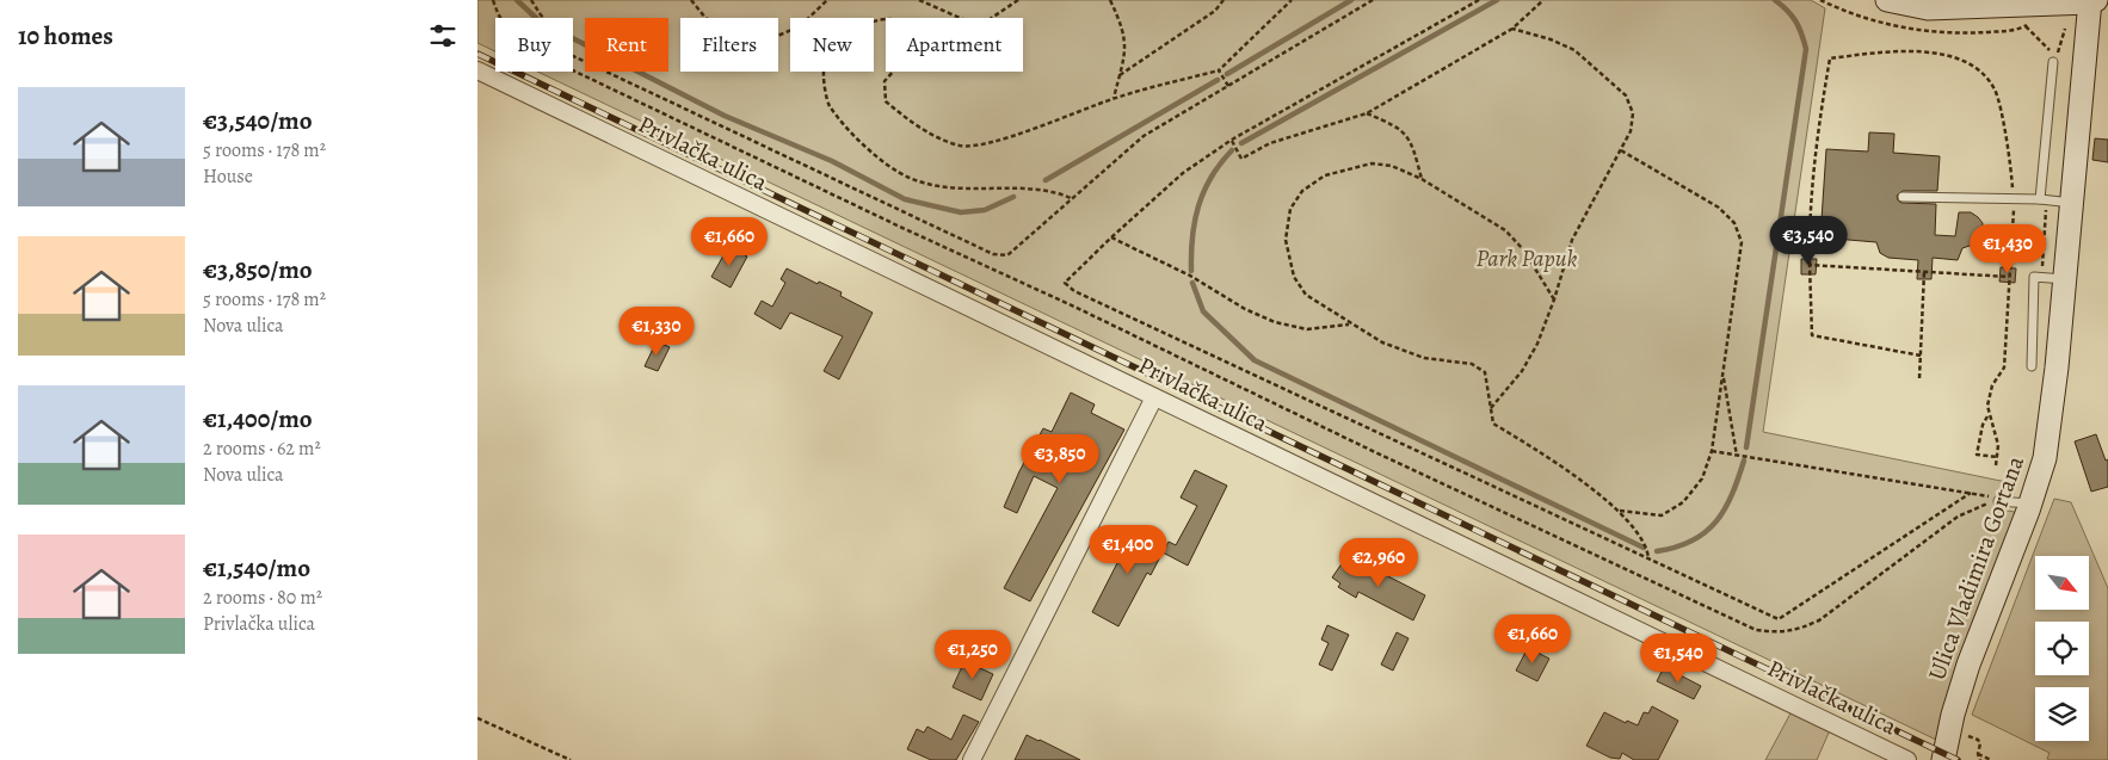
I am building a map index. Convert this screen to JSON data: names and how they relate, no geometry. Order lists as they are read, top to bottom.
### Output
{
  "streets": {
    "main road": ["Ulica Vladimira Gortana"],
    "street": ["Privlačka ulica"]
  },
  "parks": ["Park Papuk"],
  "north": "bottom right",
  "page": {
    "heading": "10 homes",
    "chip": [
      "Buy",
      "Rent",
      "Filters",
      "New",
      "Apartment"
    ],
    "list": [
      {
        "name": "€3,540/mo",
        "note": "5 rooms · 178 m² · House"
      },
      {
        "name": "€3,850/mo",
        "note": "5 rooms · 178 m² · Nova ulica"
      },
      {
        "name": "€1,400/mo",
        "note": "2 rooms · 62 m² · Nova ulica"
      },
      {
        "name": "€1,540/mo",
        "note": "2 rooms · 80 m² · Privlačka ulica"
      }
    ],
    "price": [
      "€3,540",
      "€1,660",
      "€1,430",
      "€1,330",
      "€3,850",
      "€1,400",
      "€2,960",
      "€1,660",
      "€1,250",
      "€1,540"
    ]
  }
}
